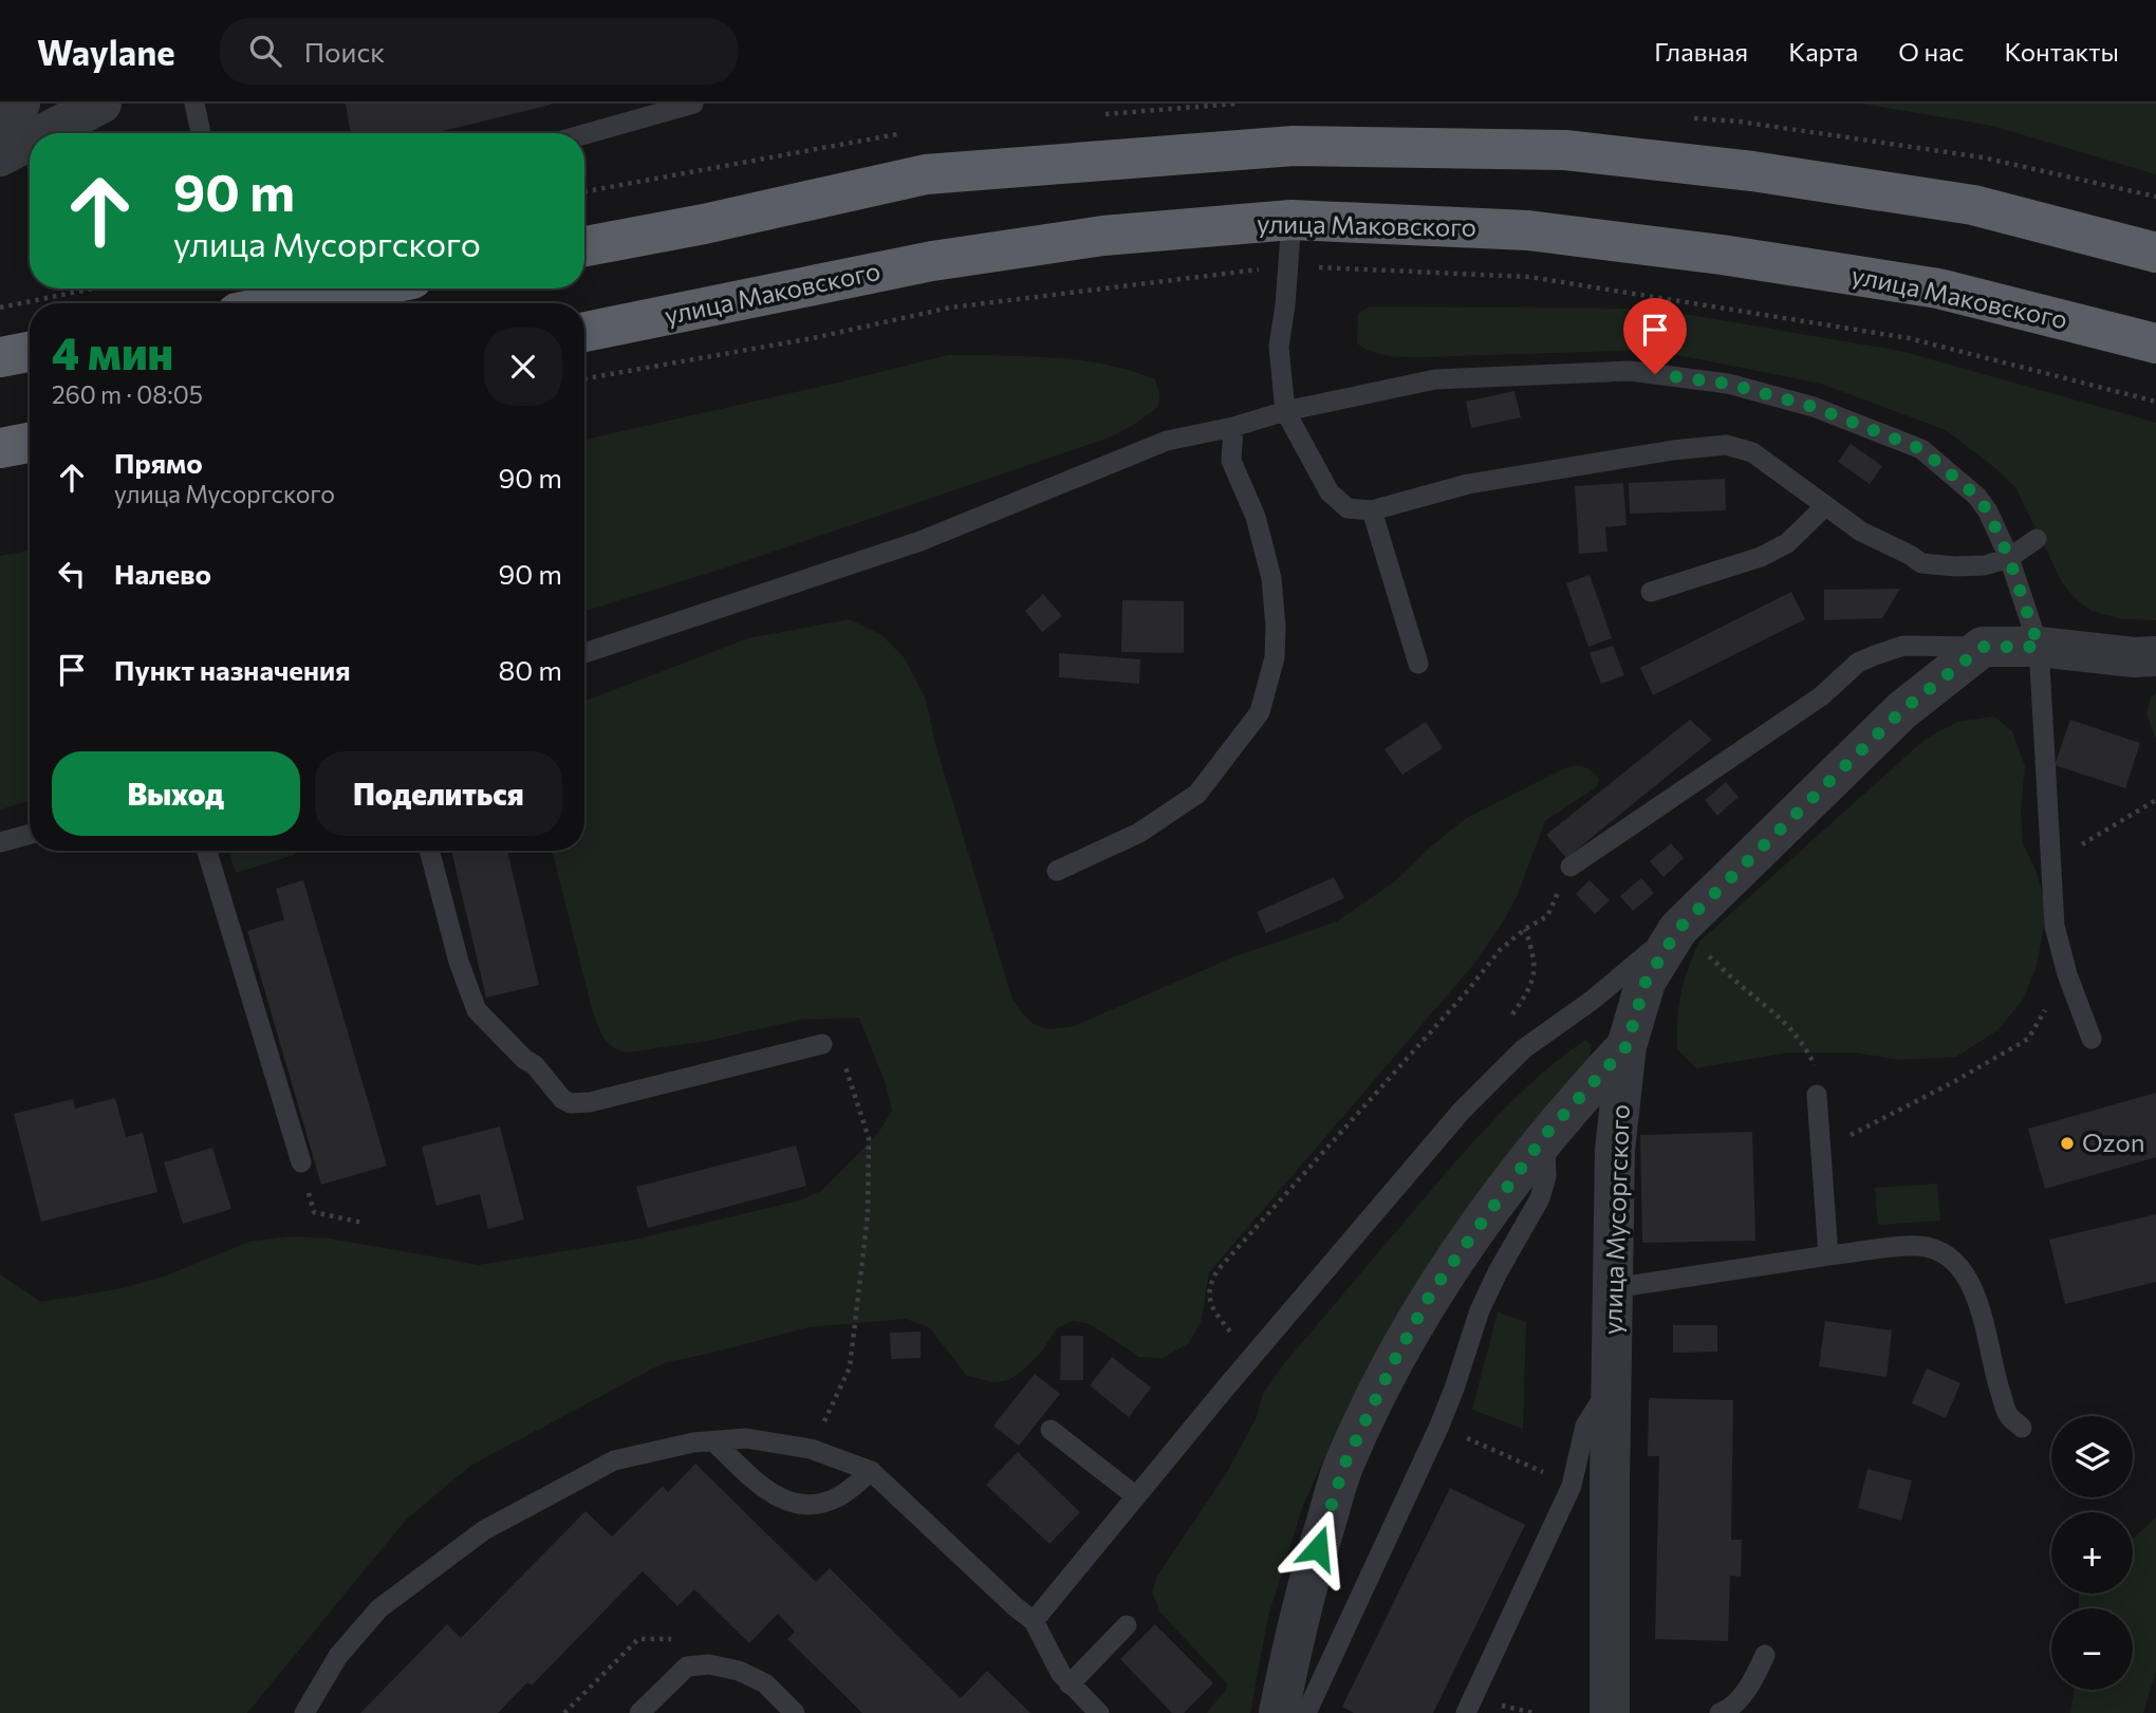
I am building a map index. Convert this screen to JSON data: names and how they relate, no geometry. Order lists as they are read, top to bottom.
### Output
{
  "streets": {
    "highway": ["улица Маковского"],
    "street": ["улица Мусоргского"]
  },
  "places": ["Ozon"],
  "page": {
    "header": "Waylane",
    "search": "Поиск",
    "nav": [
      "Главная",
      "Карта",
      "О нас",
      "Контакты"
    ],
    "turn": ["90 m", "улица Мусоргского"],
    "heading": ["4 мин", "260 m · 08:05"],
    "list": [
      {
        "name": "Прямо",
        "note": "улица Мусоргского",
        "value": "90 m"
      },
      {
        "name": "Налево",
        "value": "90 m"
      },
      {
        "name": "Пункт назначения",
        "value": "80 m"
      }
    ],
    "buttons": ["Выход", "Поделиться"],
    "map_buttons": ["+", "−"]
  }
}
